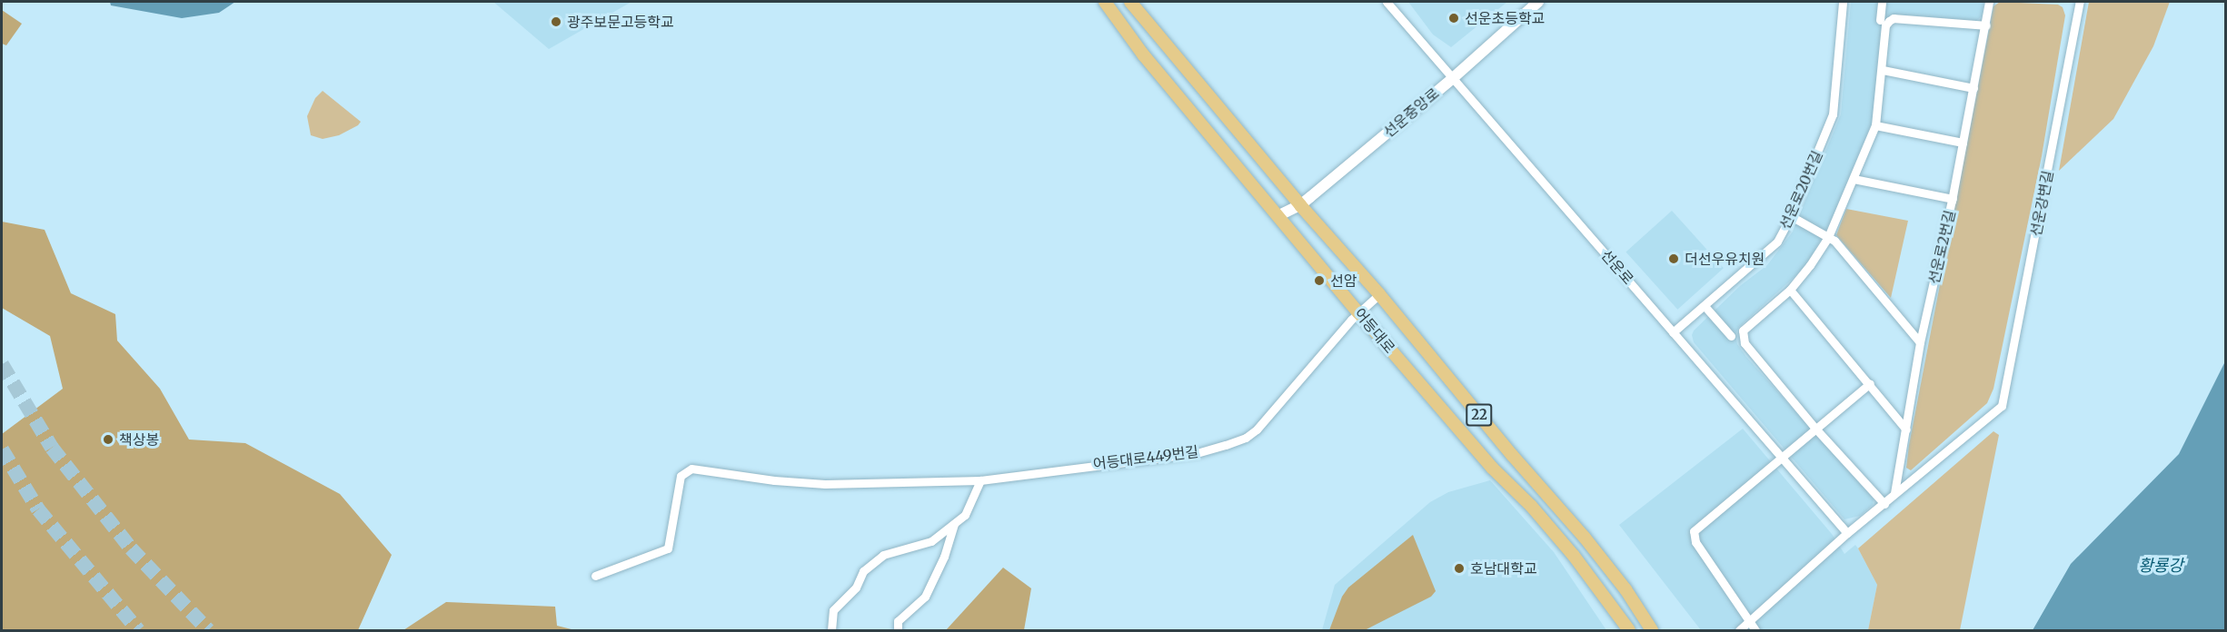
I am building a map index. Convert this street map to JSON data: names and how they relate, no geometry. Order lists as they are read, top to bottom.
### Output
{
  "streets": {
    "main road": ["어등대로", "22"],
    "street": [
      "선운중앙로",
      "선운로20번길",
      "선운강변길",
      "선운로2번길",
      "선운로",
      "어등대로449번길"
    ]
  },
  "crossings": [
    ["선운중앙로", "선운로"],
    ["선운중앙로", "어등대로"],
    ["선운로20번길", "선운로"],
    ["선운강변길", "선운로2번길"],
    ["어등대로", "어등대로449번길"]
  ],
  "water": ["황룡강"],
  "places": [
    "선운초등학교",
    "광주보문고등학교",
    "더선우유치원",
    "선암",
    "책상봉",
    "호남대학교"
  ]
}
